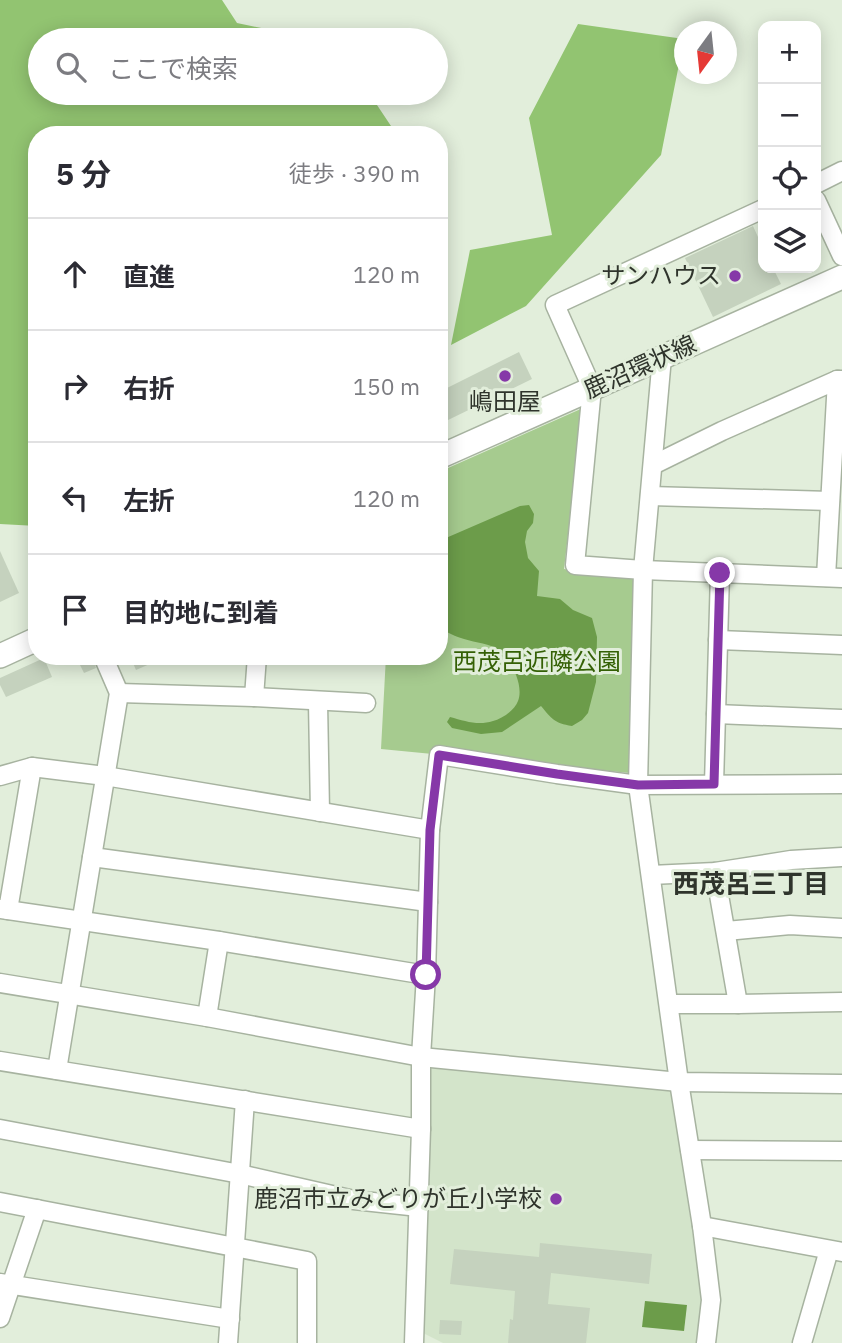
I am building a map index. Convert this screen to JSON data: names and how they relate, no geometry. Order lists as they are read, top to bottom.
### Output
{
  "streets": {
    "main road": ["鹿沼環状線"]
  },
  "districts": ["西茂呂三丁目"],
  "parks": ["西茂呂近隣公園"],
  "places": ["サンハウス", "嶋田屋", "鹿沼市立みどりが丘小学校"],
  "north": "bottom",
  "page": {
    "map_buttons": ["+", "−"],
    "search": "ここで検索",
    "heading": ["5 分", "徒歩 · 390 m"],
    "list": [
      ["直進", "120 m"],
      ["右折", "150 m"],
      ["左折", "120 m"],
      "目的地に到着"
    ]
  }
}
